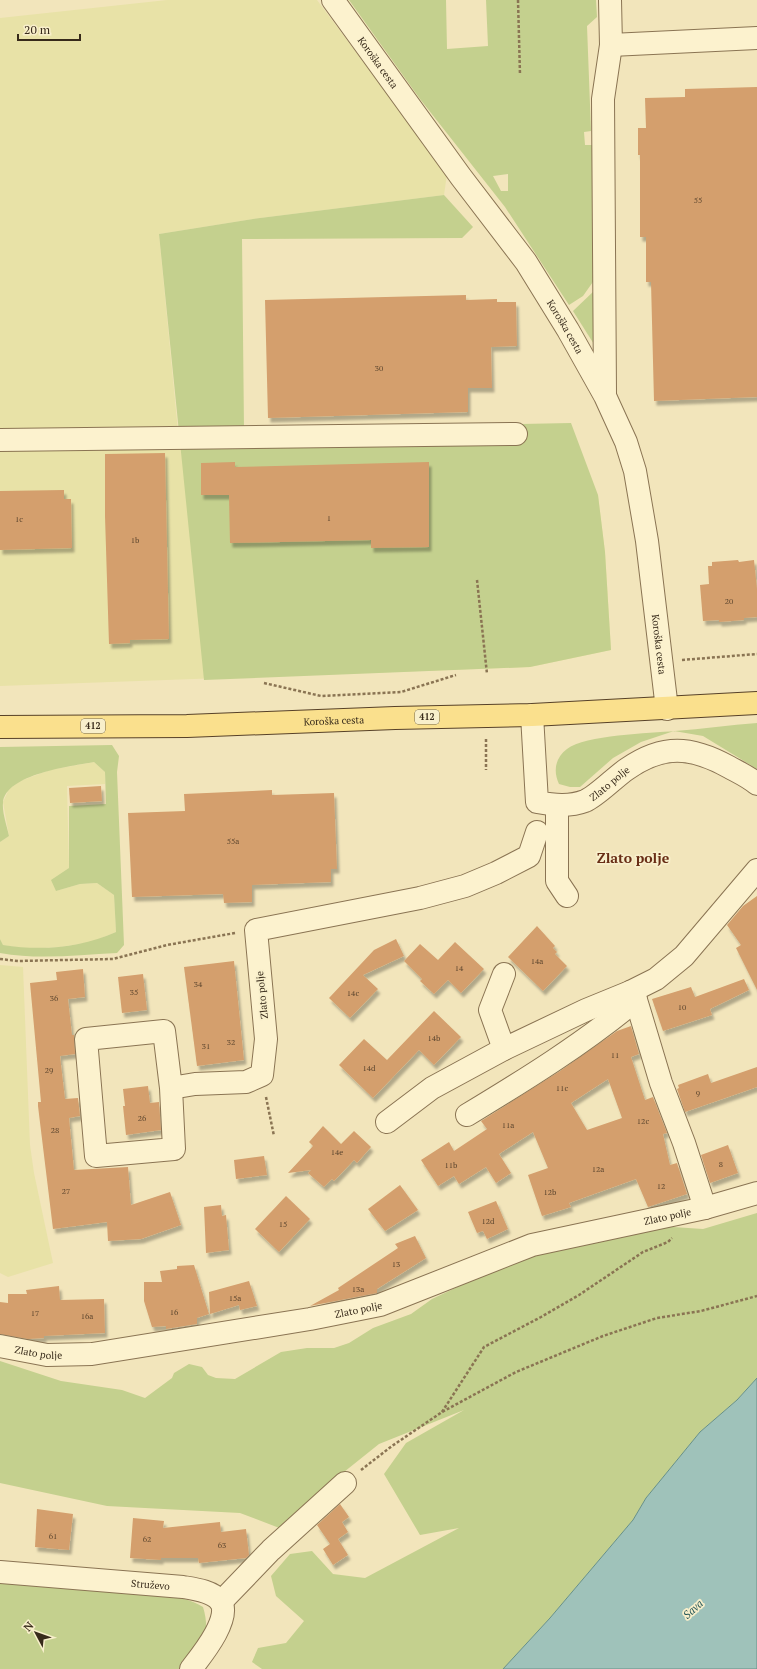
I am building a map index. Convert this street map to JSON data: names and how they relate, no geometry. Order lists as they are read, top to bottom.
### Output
{
  "streets": {
    "main road": ["Koroška cesta", "412"],
    "street": ["Zlato polje", "Struževo"]
  },
  "crossings": [
    ["Koroška cesta", "Zlato polje"]
  ],
  "districts": ["Zlato polje"],
  "water": ["Sava"],
  "house_numbers": [
    "55",
    "30",
    "1",
    "1c",
    "1b",
    "20",
    "55a",
    "14a",
    "14",
    "34",
    "35",
    "14c",
    "36",
    "10",
    "14b",
    "32",
    "31",
    "11",
    "14d",
    "29",
    "11c",
    "9",
    "26",
    "12c",
    "11a",
    "28",
    "14e",
    "8",
    "11b",
    "12a",
    "12",
    "27",
    "12b",
    "12d",
    "15",
    "13",
    "13a",
    "15a",
    "16",
    "17",
    "16a",
    "61",
    "62",
    "63"
  ],
  "scale_bar": "20 m",
  "north": "top left"
}
